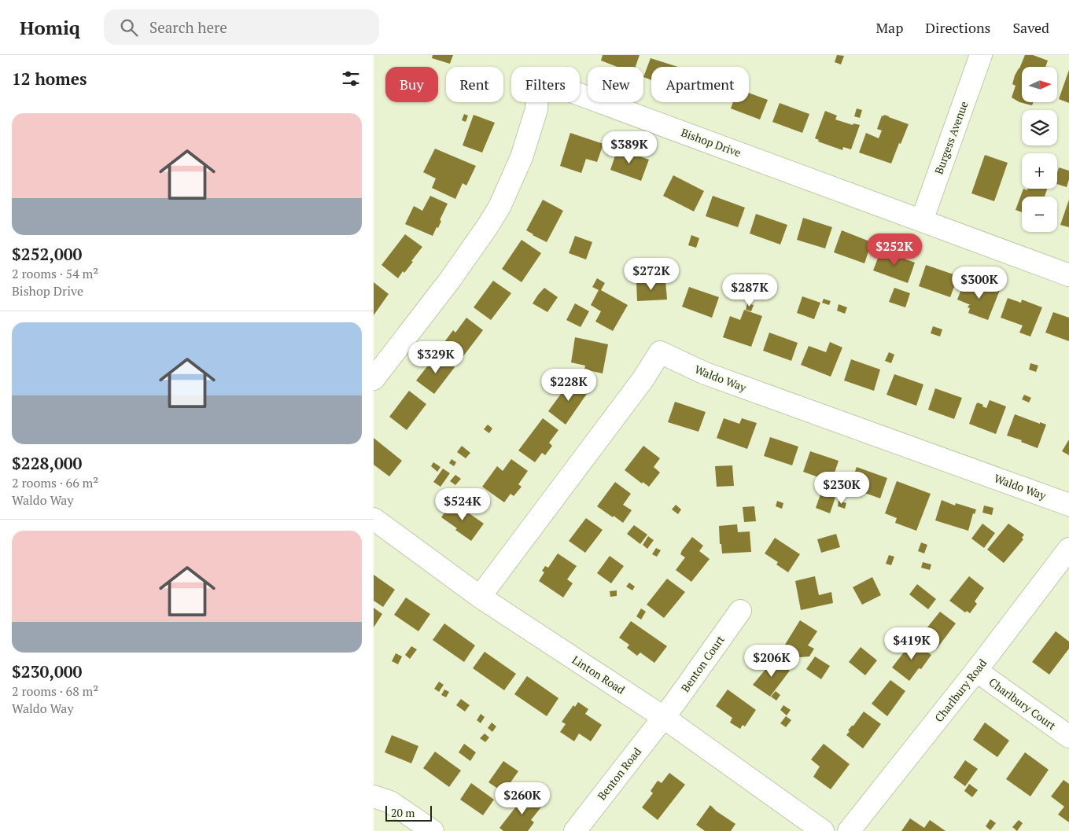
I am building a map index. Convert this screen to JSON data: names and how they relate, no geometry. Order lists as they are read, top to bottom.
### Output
{
  "streets": {
    "street": [
      "Burgess Avenue",
      "Bishop Drive",
      "Waldo Way",
      "Benton Court",
      "Linton Road",
      "Charlbury Road",
      "Charlbury Court",
      "Benton Road"
    ]
  },
  "crossings": [
    ["Burgess Avenue", "Bishop Drive"],
    ["Waldo Way", "Linton Road"],
    ["Benton Court", "Linton Road"],
    ["Benton Court", "Benton Road"],
    ["Linton Road", "Benton Road"],
    ["Charlbury Road", "Charlbury Court"]
  ],
  "scale_bar": "20 m",
  "north": "right",
  "page": {
    "header": "Homiq",
    "search": "Search here",
    "nav": ["Map", "Directions", "Saved"],
    "heading": "12 homes",
    "map_buttons": ["+", "−"],
    "chip": [
      "Buy",
      "Rent",
      "Filters",
      "New",
      "Apartment"
    ],
    "list": [
      {
        "name": "$252,000",
        "note": "2 rooms · 54 m² · Bishop Drive"
      },
      {
        "name": "$228,000",
        "note": "2 rooms · 66 m² · Waldo Way"
      },
      {
        "name": "$230,000",
        "note": "2 rooms · 68 m² · Waldo Way"
      }
    ],
    "price": [
      "$389K",
      "$252K",
      "$272K",
      "$300K",
      "$287K",
      "$329K",
      "$228K",
      "$230K",
      "$524K",
      "$419K",
      "$206K",
      "$260K"
    ],
    "scale": "20 m"
  }
}
